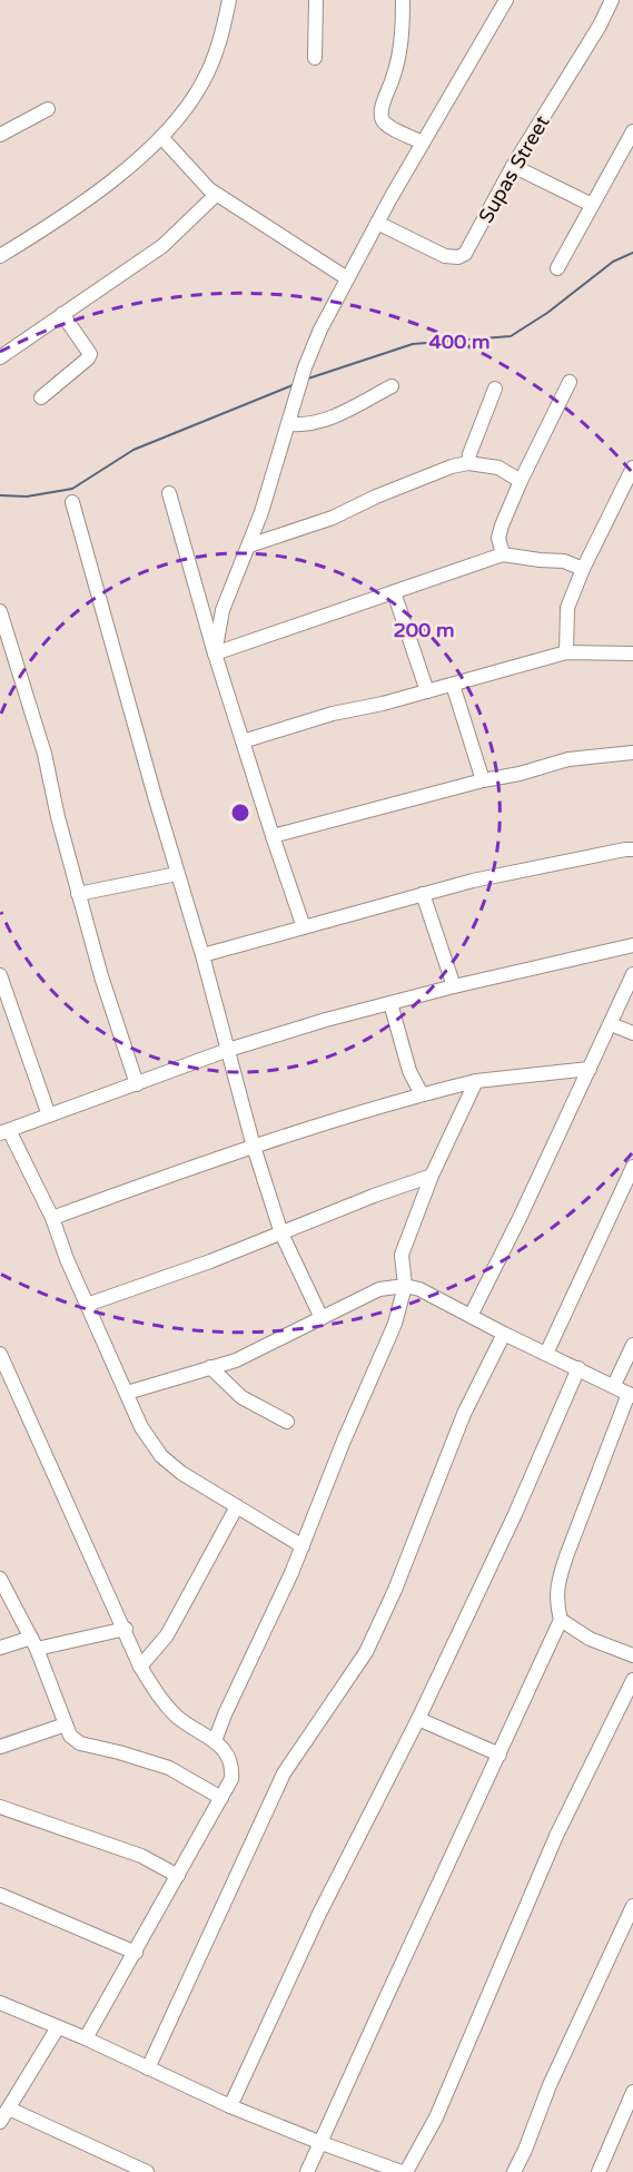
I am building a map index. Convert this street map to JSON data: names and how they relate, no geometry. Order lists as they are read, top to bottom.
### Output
{
  "streets": {
    "street": ["Supas Street"]
  },
  "rings": ["400 m", "200 m"]
}
